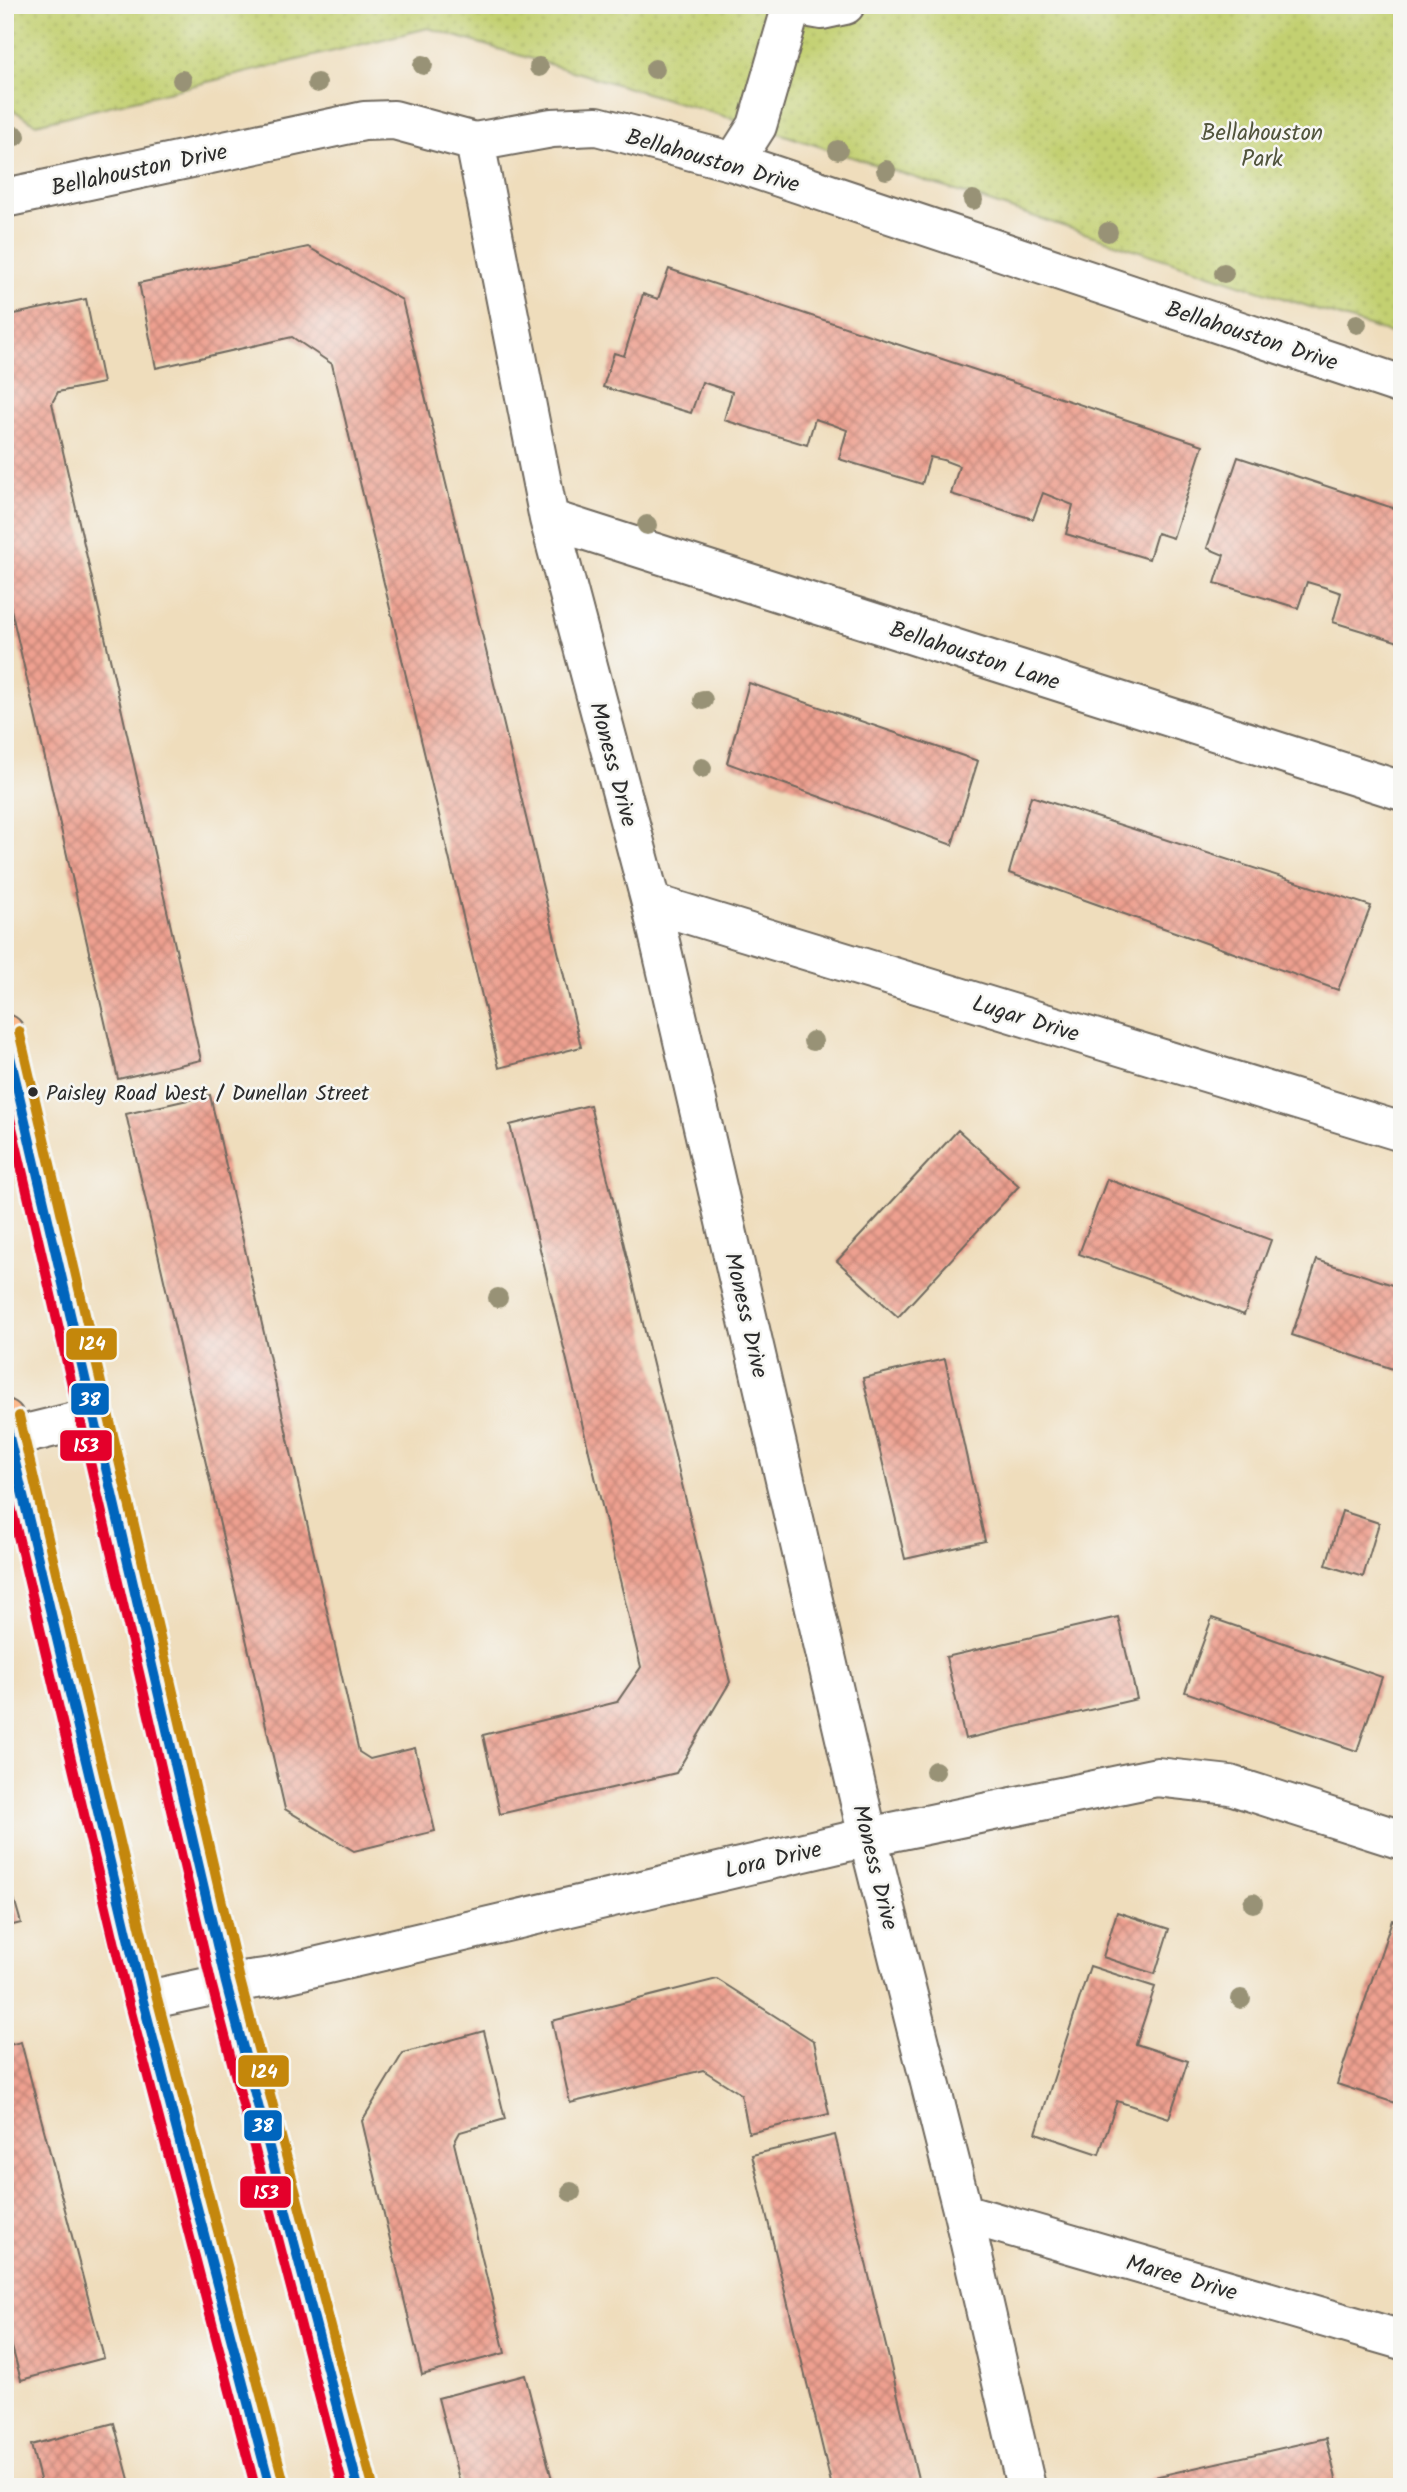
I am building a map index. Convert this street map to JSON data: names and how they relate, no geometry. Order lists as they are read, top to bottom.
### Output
{
  "streets": {
    "street": [
      "Bellahouston Drive",
      "Bellahouston Lane",
      "Moness Drive",
      "Lugar Drive",
      "Lora Drive",
      "Maree Drive"
    ]
  },
  "crossings": [
    ["Bellahouston Drive", "Moness Drive"],
    ["Bellahouston Lane", "Moness Drive"],
    ["Moness Drive", "Lugar Drive"],
    ["Moness Drive", "Lora Drive"],
    ["Moness Drive", "Maree Drive"]
  ],
  "parks": ["Bellahouston Park"],
  "places": ["Paisley Road West / Dunellan Street"],
  "lines": ["transit line 124", "transit line 38", "transit line 153"]
}
